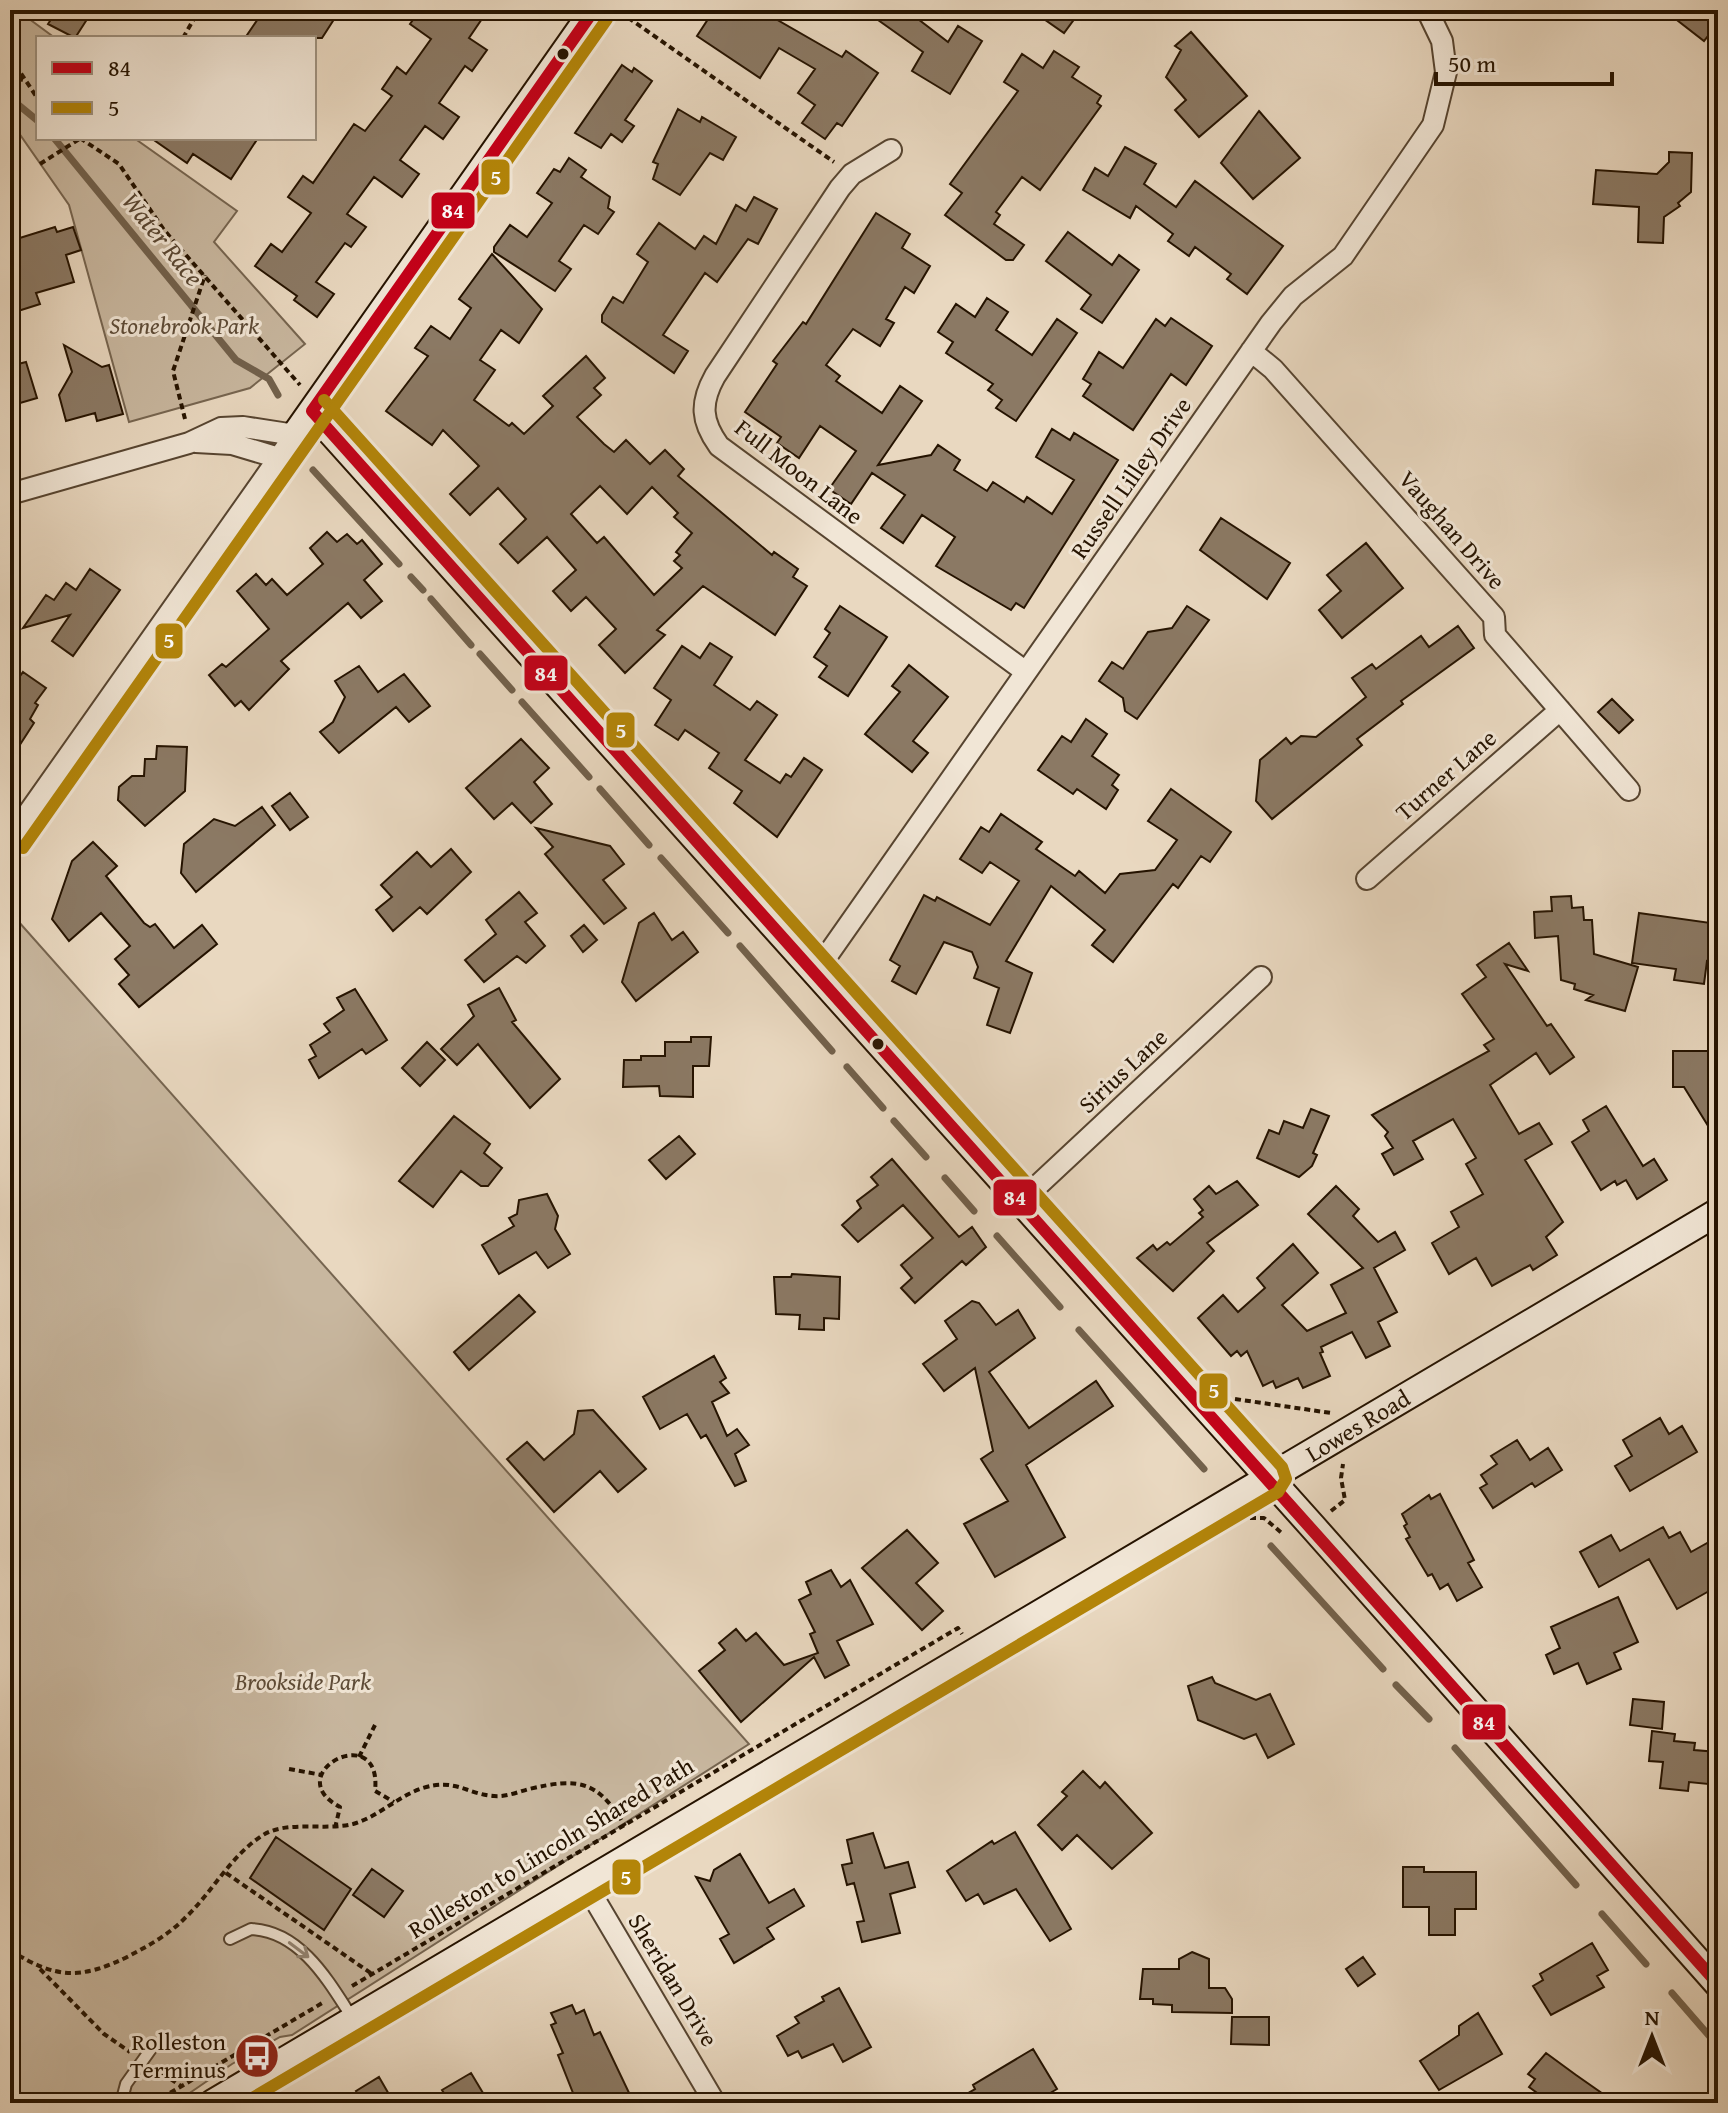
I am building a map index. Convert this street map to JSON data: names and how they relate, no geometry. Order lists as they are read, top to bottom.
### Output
{
  "streets": {
    "street": [
      "Full Moon Lane",
      "Russell Lilley Drive",
      "Vaughan Drive",
      "Turner Lane",
      "Sirius Lane",
      "Lowes Road",
      "Sheridan Drive"
    ],
    "path": ["Rolleston to Lincoln Shared Path"]
  },
  "crossings": [
    ["Full Moon Lane", "Russell Lilley Drive"],
    ["Russell Lilley Drive", "Vaughan Drive"],
    ["Vaughan Drive", "Turner Lane"],
    ["Lowes Road", "Sheridan Drive"]
  ],
  "water": ["Water Race"],
  "parks": ["Stonebrook Park", "Brookside Park"],
  "places": {
    "bus stop": ["Rolleston Terminus"]
  },
  "lines": ["transit line 84", "transit line 5"],
  "legend": ["84", "5"],
  "scale_bar": "50 m",
  "north": "top"
}
